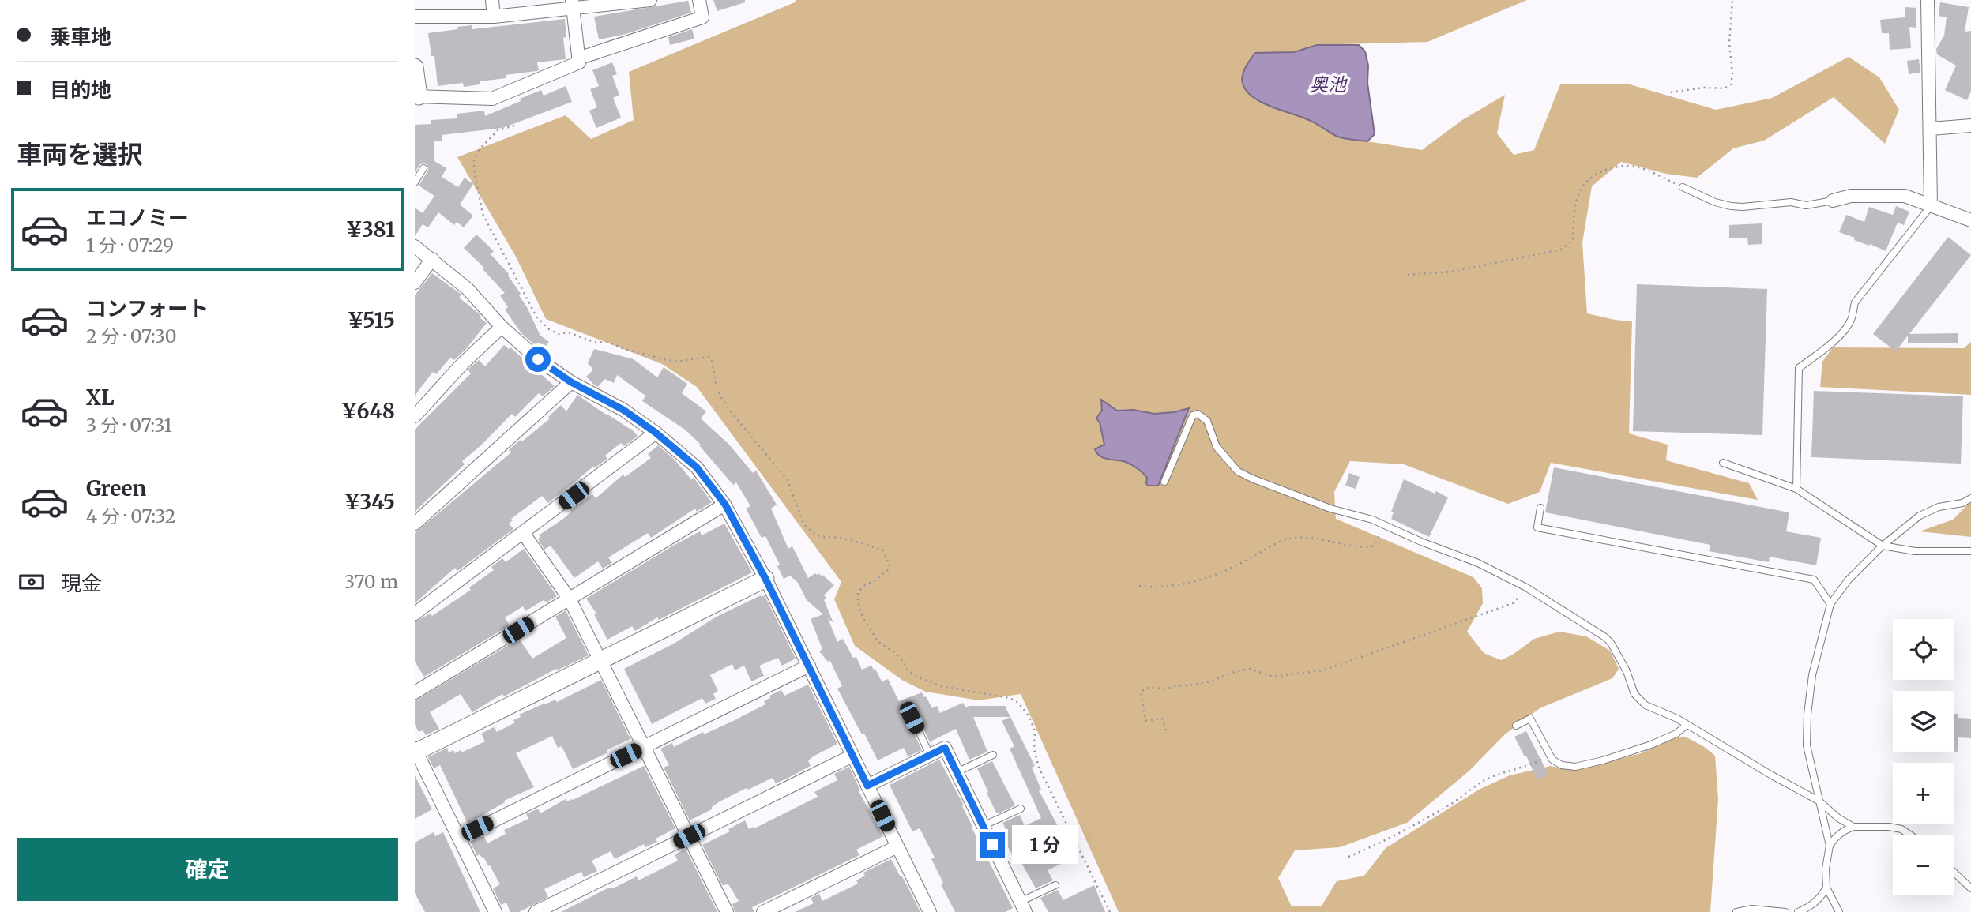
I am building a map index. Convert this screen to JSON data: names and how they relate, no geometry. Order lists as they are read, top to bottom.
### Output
{
  "water": ["奥池"],
  "page": {
    "banner": ["乗車地", "目的地"],
    "heading": "車両を選択",
    "list": [
      {
        "name": "エコノミー",
        "note": "1 分 · 07:29",
        "value": "¥381"
      },
      {
        "name": "コンフォート",
        "note": "2 分 · 07:30",
        "value": "¥515"
      },
      {
        "name": "XL",
        "note": "3 分 · 07:31",
        "value": "¥648"
      },
      {
        "name": "Green",
        "note": "4 分 · 07:32",
        "value": "¥345"
      }
    ],
    "pay": ["現金", "370 m"],
    "map_buttons": ["+", "−"],
    "bubble": "1 分",
    "buttons": "確定"
  }
}
